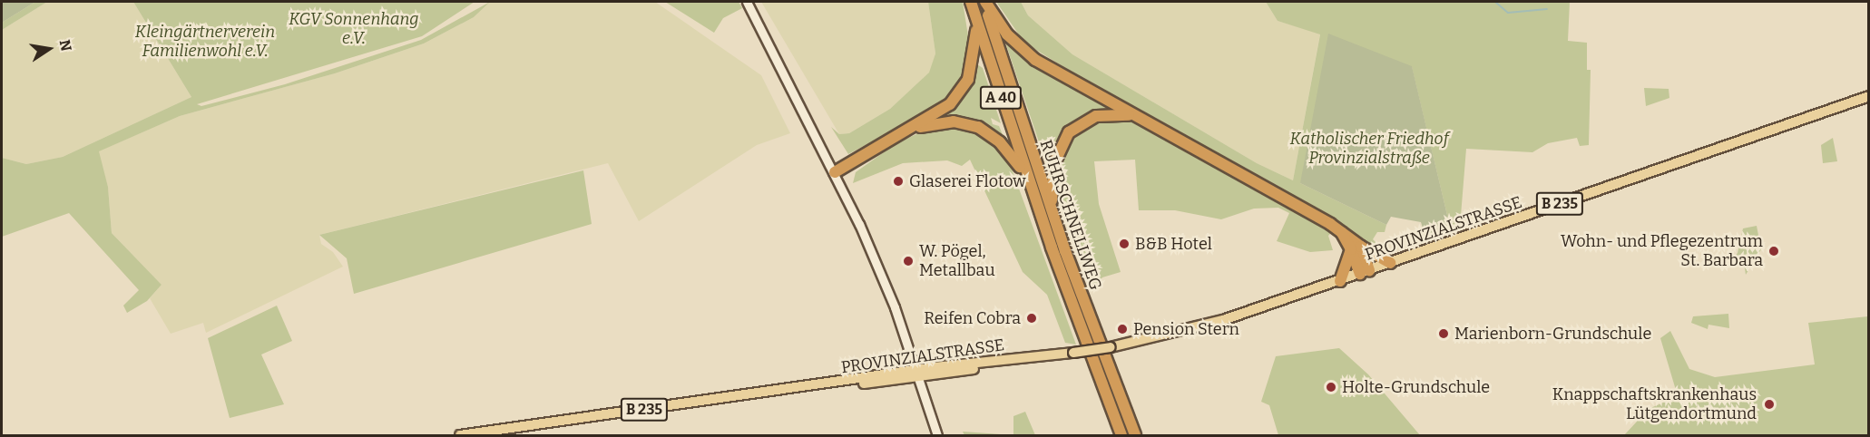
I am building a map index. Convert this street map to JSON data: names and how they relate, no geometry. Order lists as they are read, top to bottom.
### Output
{
  "streets": {
    "highway": ["A 40", "RUHRSCHNELLWEG"],
    "main road": ["B 235", "PROVINZIALSTRASSE"]
  },
  "parks": ["KGV Sonnenhang e.V.", "Kleingärtnerverein Familienwohl e.V.", "Katholischer Friedhof Provinzialstraße"],
  "places": [
    "Glaserei Flotow",
    "B&B Hotel",
    "Wohn- und Pflegezentrum St. Barbara",
    "W. Pögel, Metallbau",
    "Reifen Cobra",
    "Pension Stern",
    "Marienborn-Grundschule",
    "Holte-Grundschule",
    "Knappschaftskrankenhaus Lütgendortmund"
  ],
  "north": "right"
}
